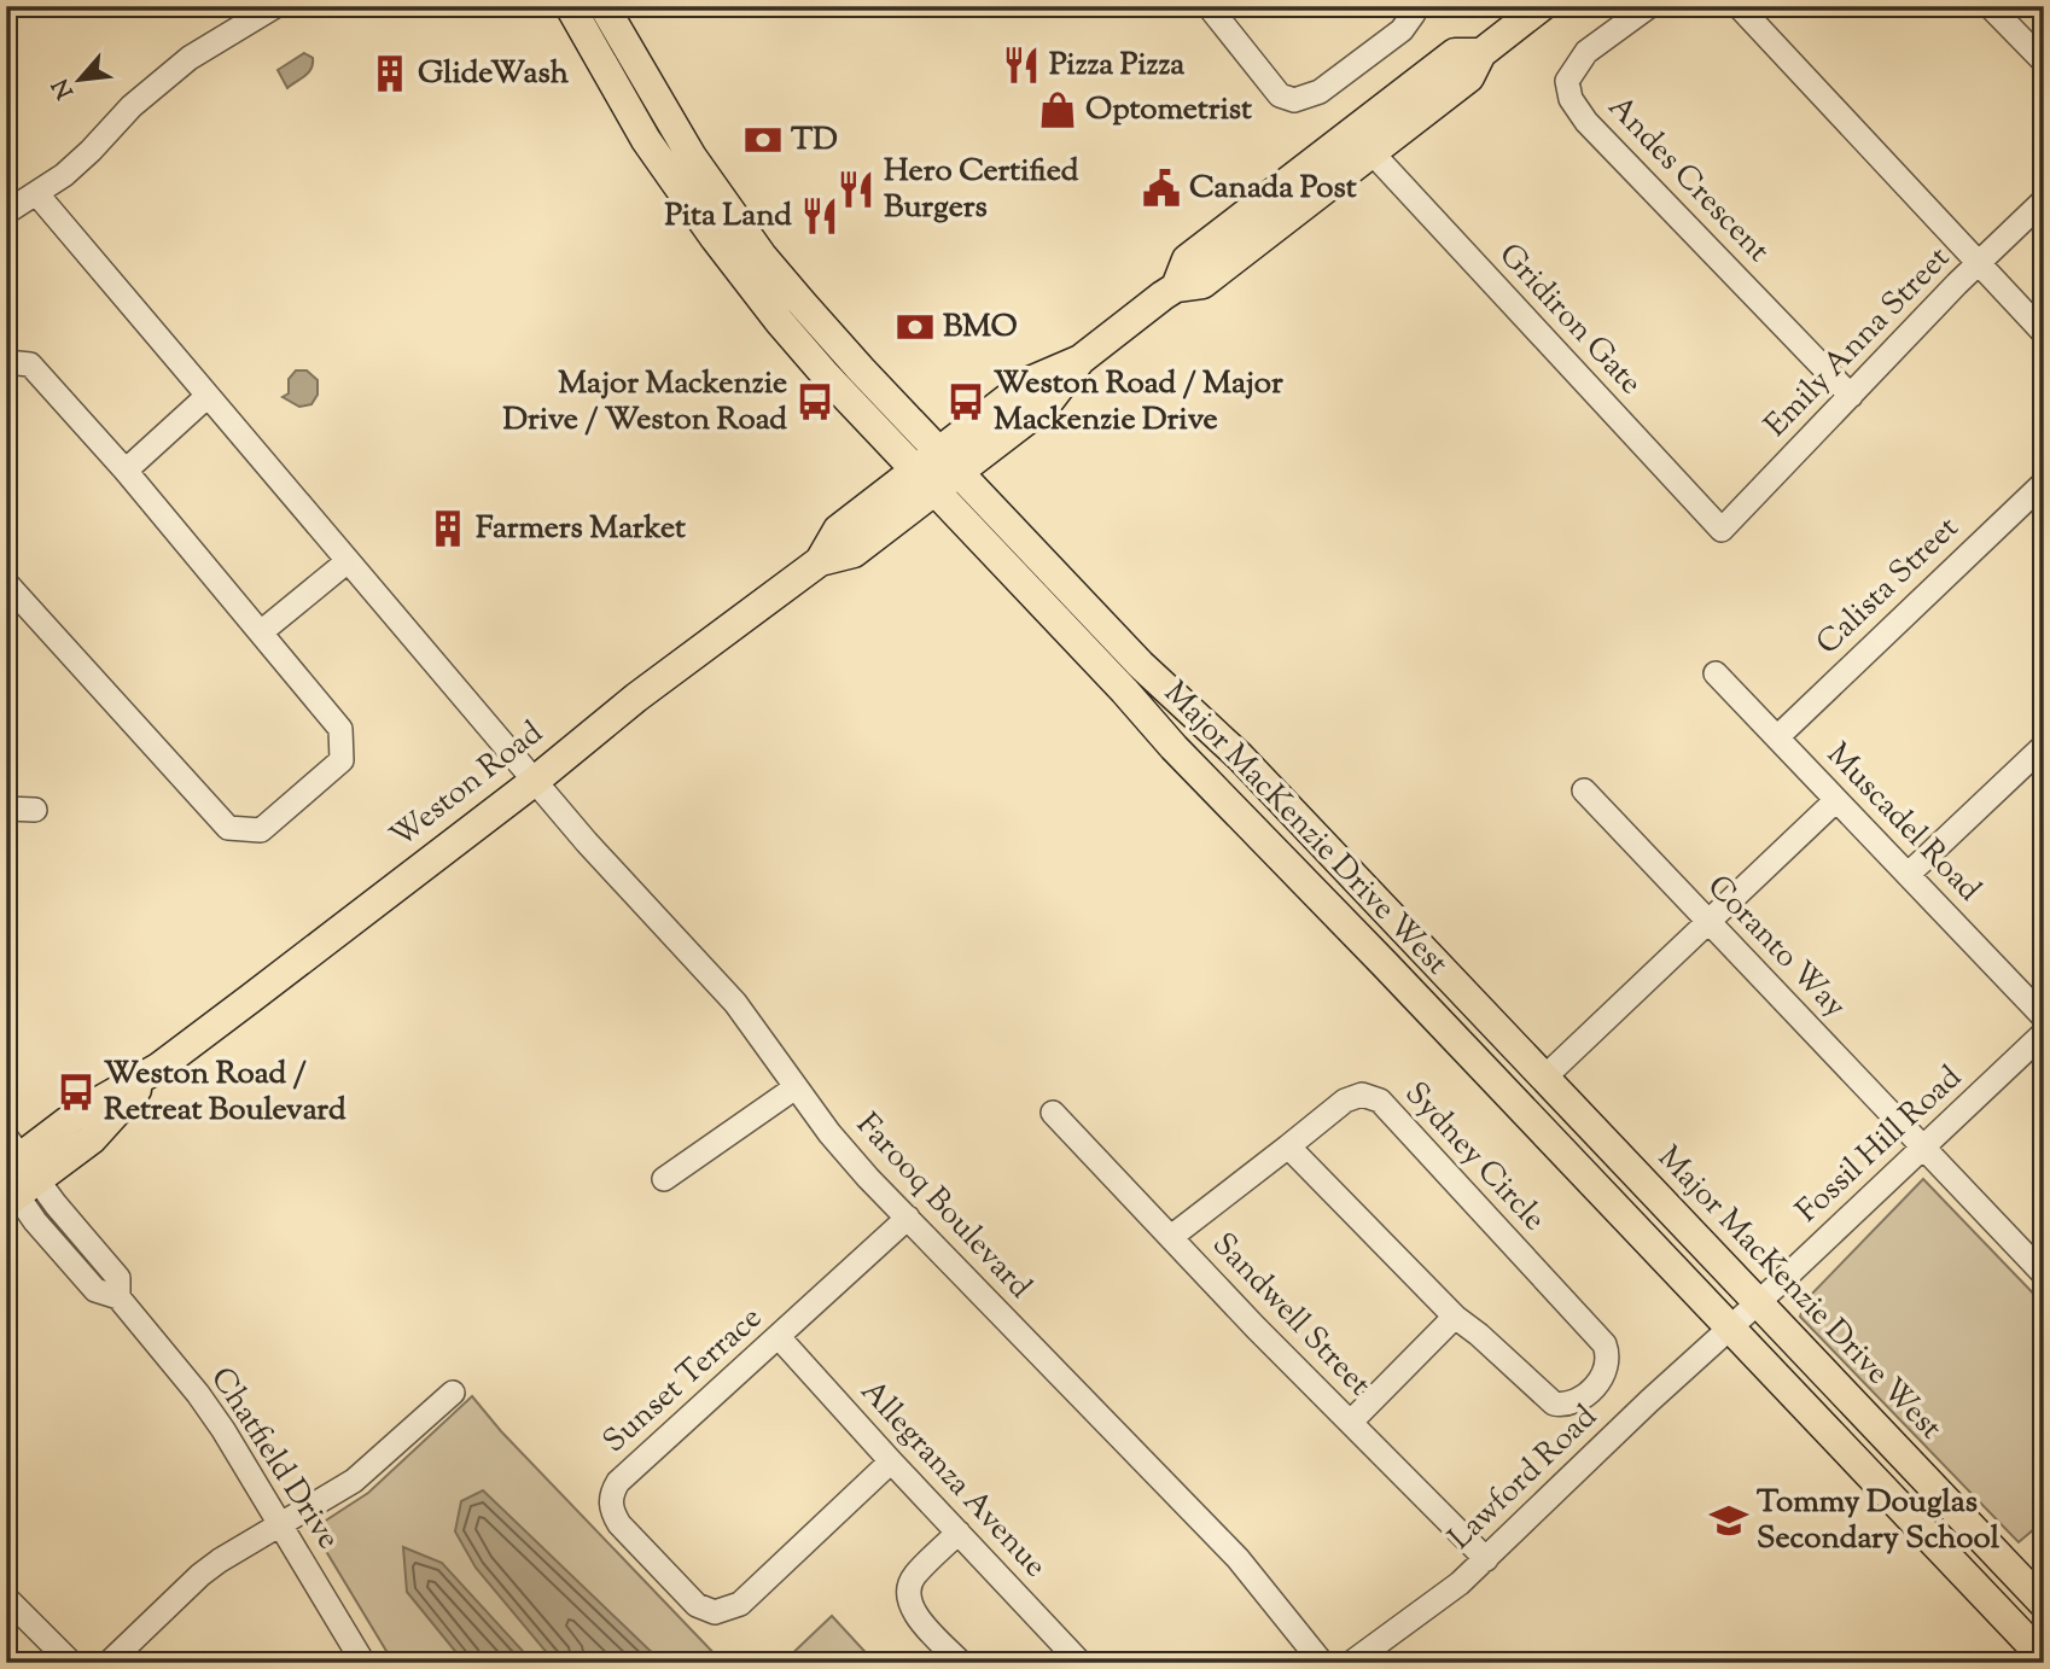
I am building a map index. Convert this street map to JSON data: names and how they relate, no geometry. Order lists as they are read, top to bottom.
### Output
{
  "streets": {
    "main road": ["Weston Road", "Major MacKenzie Drive West"],
    "street": [
      "Andes Crescent",
      "Gridiron Gate",
      "Emily Anna Street",
      "Calista Street",
      "Muscadel Road",
      "Coranto Way",
      "Fossil Hill Road",
      "Sydney Circle",
      "Farooq Boulevard",
      "Sandwell Street",
      "Sunset Terrace",
      "Chatfield Drive",
      "Lawford Road",
      "Allegranza Avenue"
    ]
  },
  "crossings": [
    ["Andes Crescent", "Emily Anna Street"],
    ["Gridiron Gate", "Emily Anna Street"],
    ["Gridiron Gate", "Weston Road"],
    ["Calista Street", "Muscadel Road"],
    ["Weston Road", "Major MacKenzie Drive West"],
    ["Weston Road", "Farooq Boulevard"],
    ["Weston Road", "Chatfield Drive"],
    ["Major MacKenzie Drive West", "Fossil Hill Road"],
    ["Major MacKenzie Drive West", "Lawford Road"],
    ["Coranto Way", "Fossil Hill Road"],
    ["Fossil Hill Road", "Lawford Road"],
    ["Farooq Boulevard", "Sunset Terrace"],
    ["Sandwell Street", "Lawford Road"],
    ["Sunset Terrace", "Allegranza Avenue"]
  ],
  "places": {
    "restaurant": ["Pizza Pizza", "Hero Certified Burgers", "Pita Land"],
    "building": ["GlideWash", "Farmers Market"],
    "shop": ["Optometrist"],
    "bank": ["TD", "BMO"],
    "public building": ["Canada Post"],
    "bus stop": ["Major Mackenzie Drive / Weston Road", "Weston Road / Major Mackenzie Drive", "Weston Road / Retreat Boulevard"],
    "school or university": ["Tommy Douglas Secondary School"]
  },
  "north": "bottom left"
}
